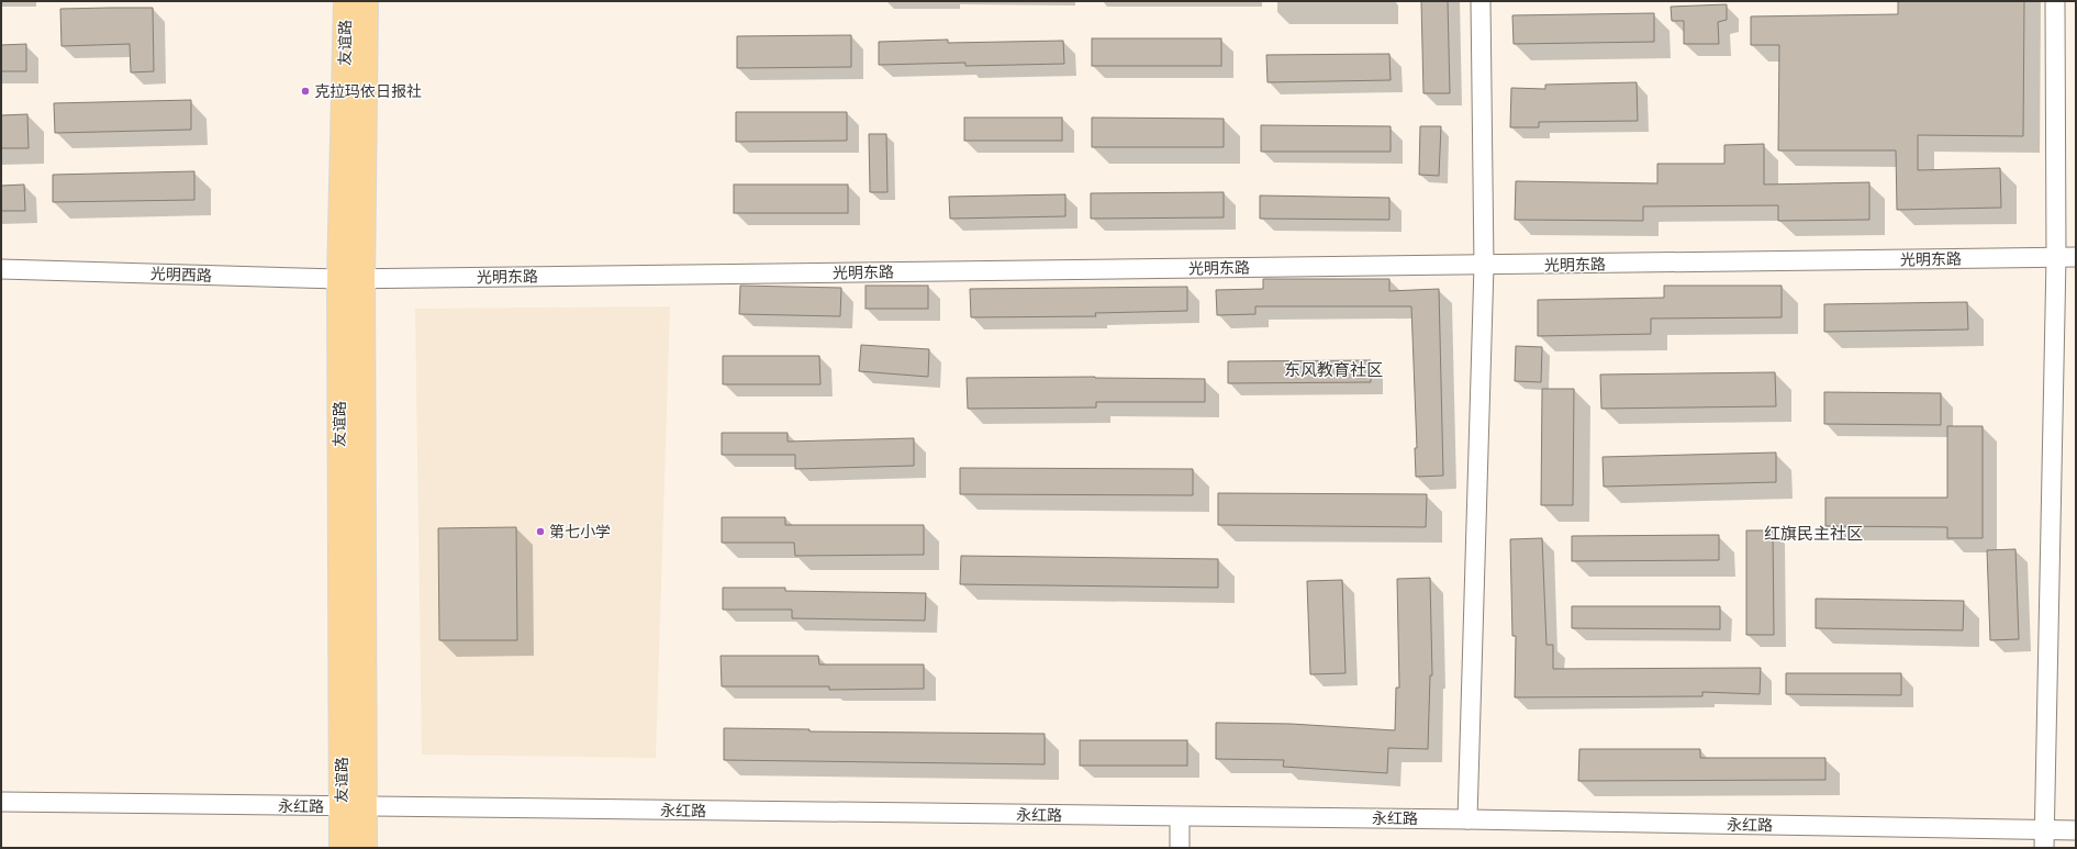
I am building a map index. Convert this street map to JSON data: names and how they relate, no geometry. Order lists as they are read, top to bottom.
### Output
{
  "streets": {
    "main road": ["友谊路"],
    "street": ["光明东路", "光明西路", "永红路"]
  },
  "crossings": [
    ["友谊路", "光明东路"],
    ["友谊路", "光明西路"],
    ["友谊路", "永红路"],
    ["光明东路", "光明西路"]
  ],
  "districts": ["东风教育社区", "红旗民主社区"],
  "places": ["克拉玛依日报社", "第七小学"]
}
